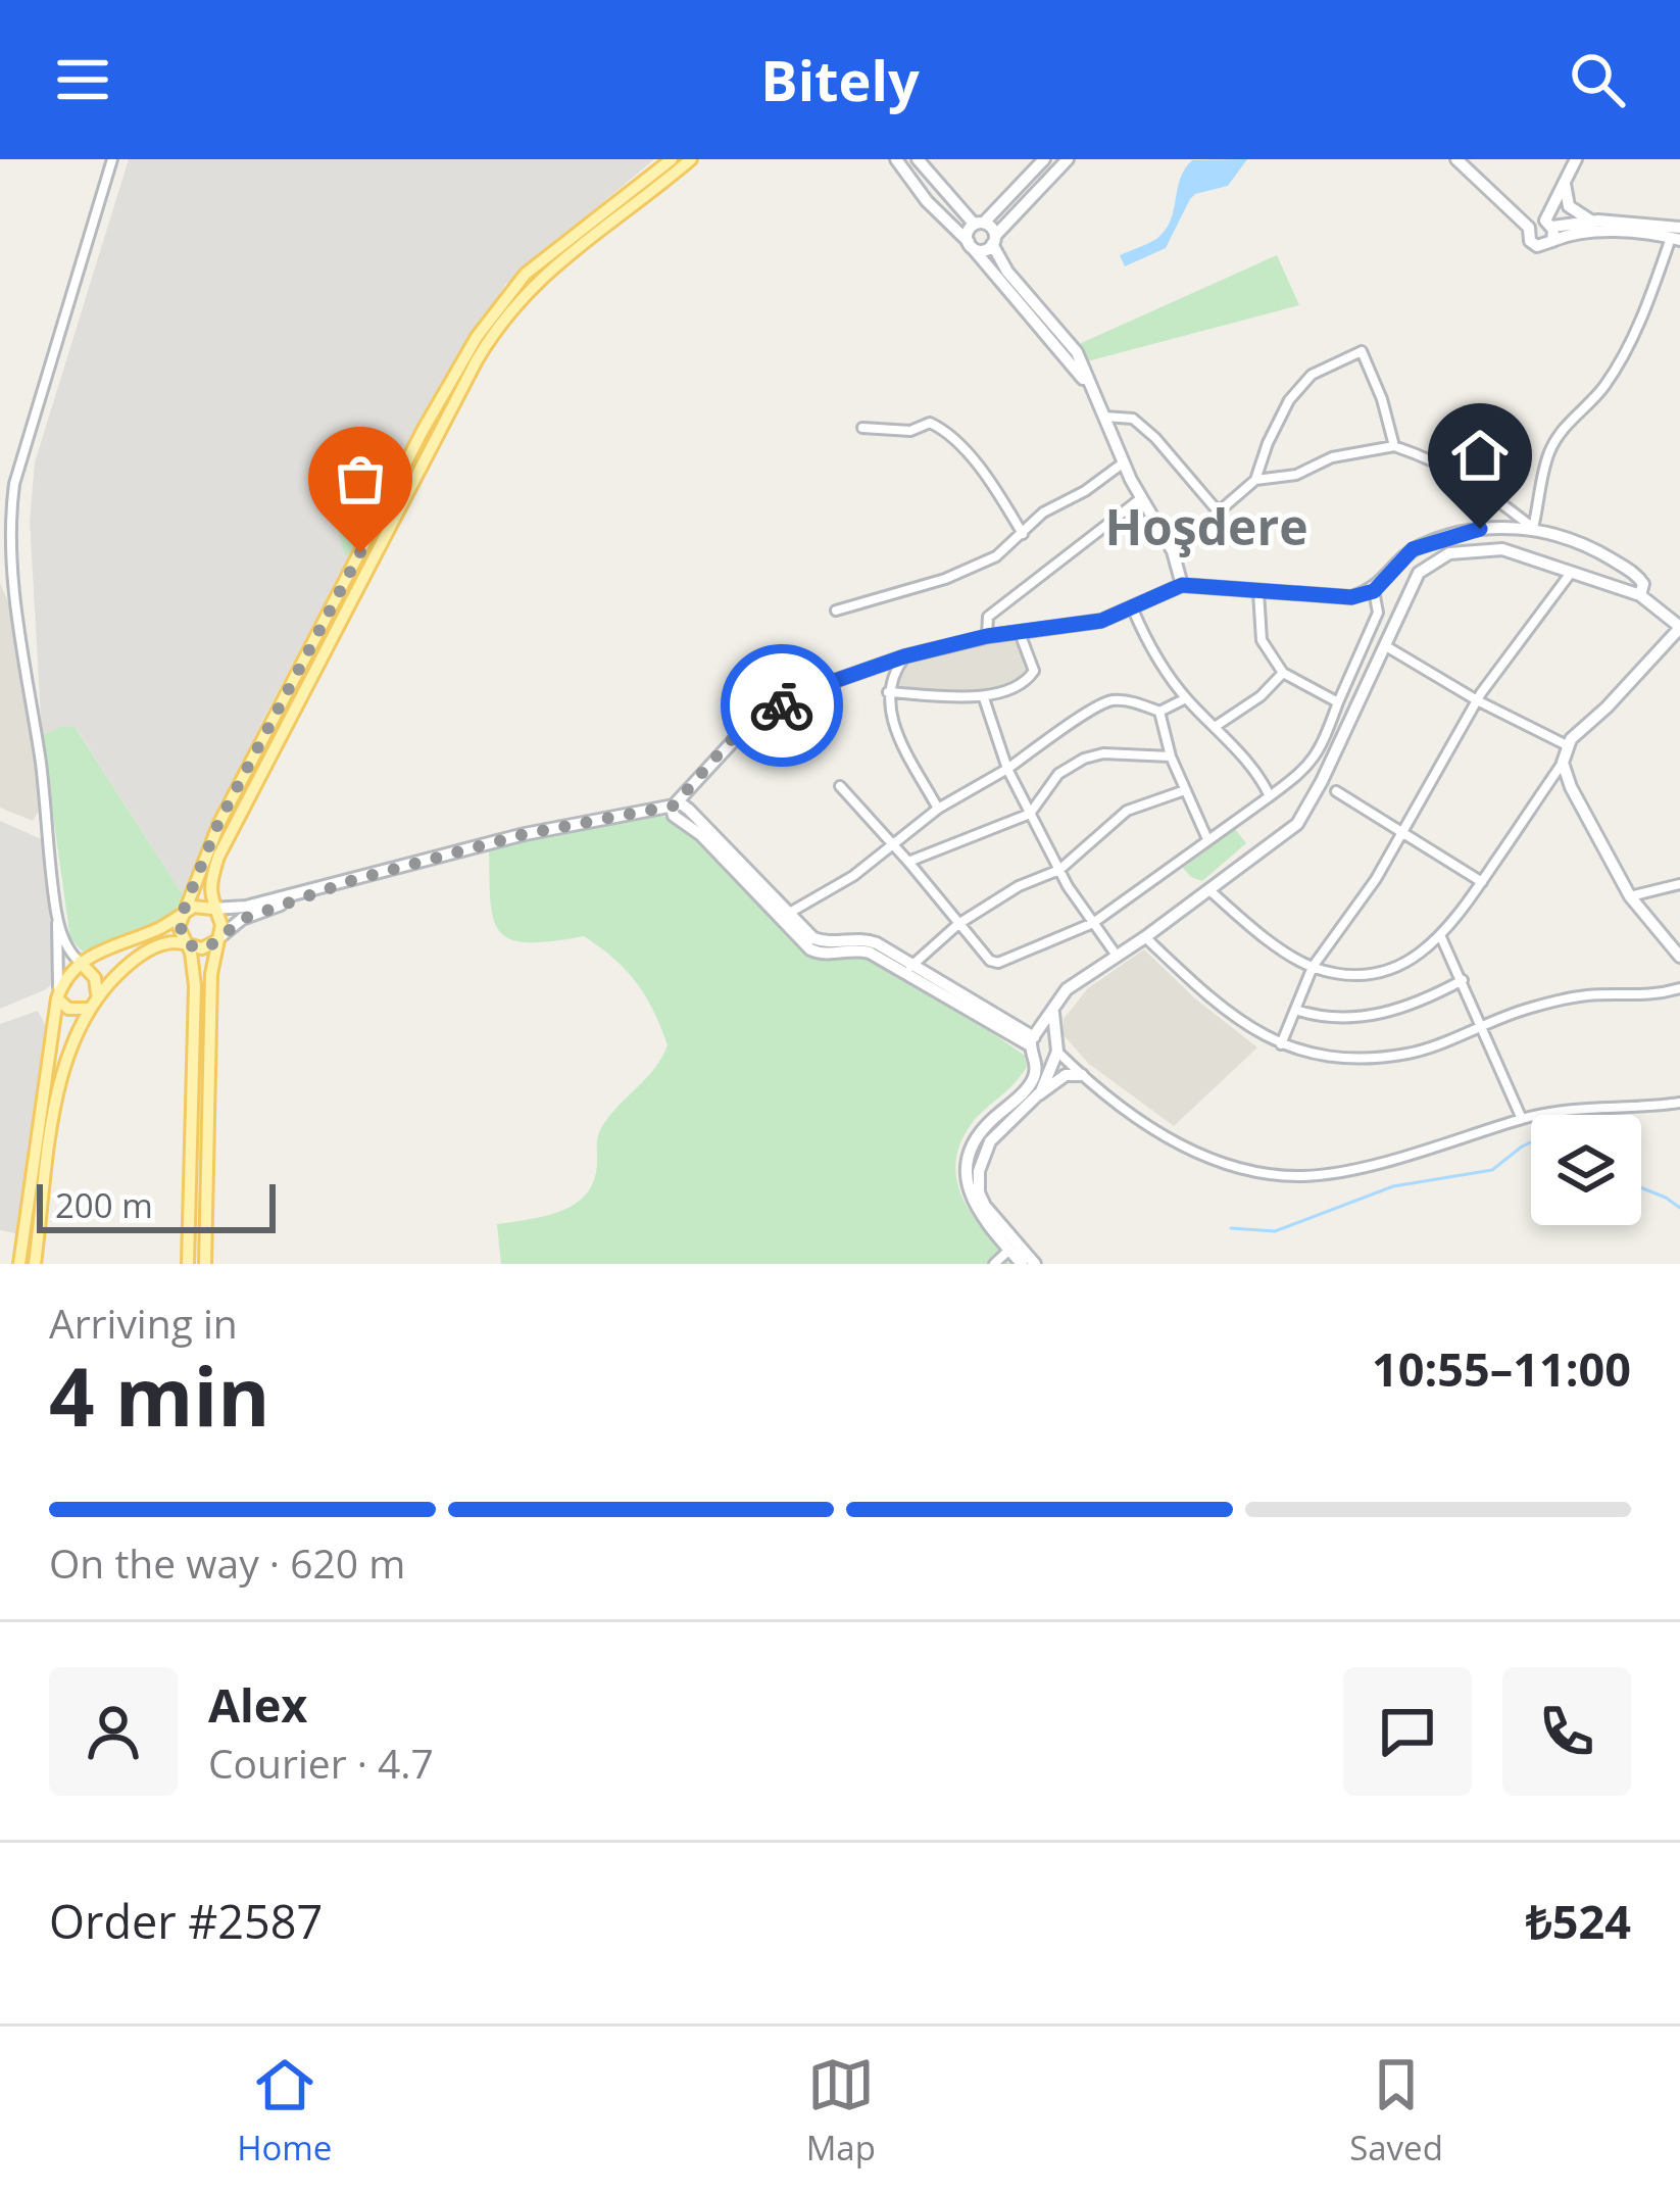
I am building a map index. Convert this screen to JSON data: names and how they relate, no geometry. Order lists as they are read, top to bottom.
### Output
{
  "districts": ["Hoşdere"],
  "scale_bar": "200 m",
  "page": {
    "header": "Bitely",
    "scale": "200 m",
    "heading": ["4 min", "Arriving in", "10:55–11:00"],
    "panel": [
      "Alex",
      "Courier · 4.7",
      "Order #2587",
      "₺524"
    ],
    "bar": "On the way · 620 m",
    "tabs": ["Home", "Map", "Saved"]
  }
}
